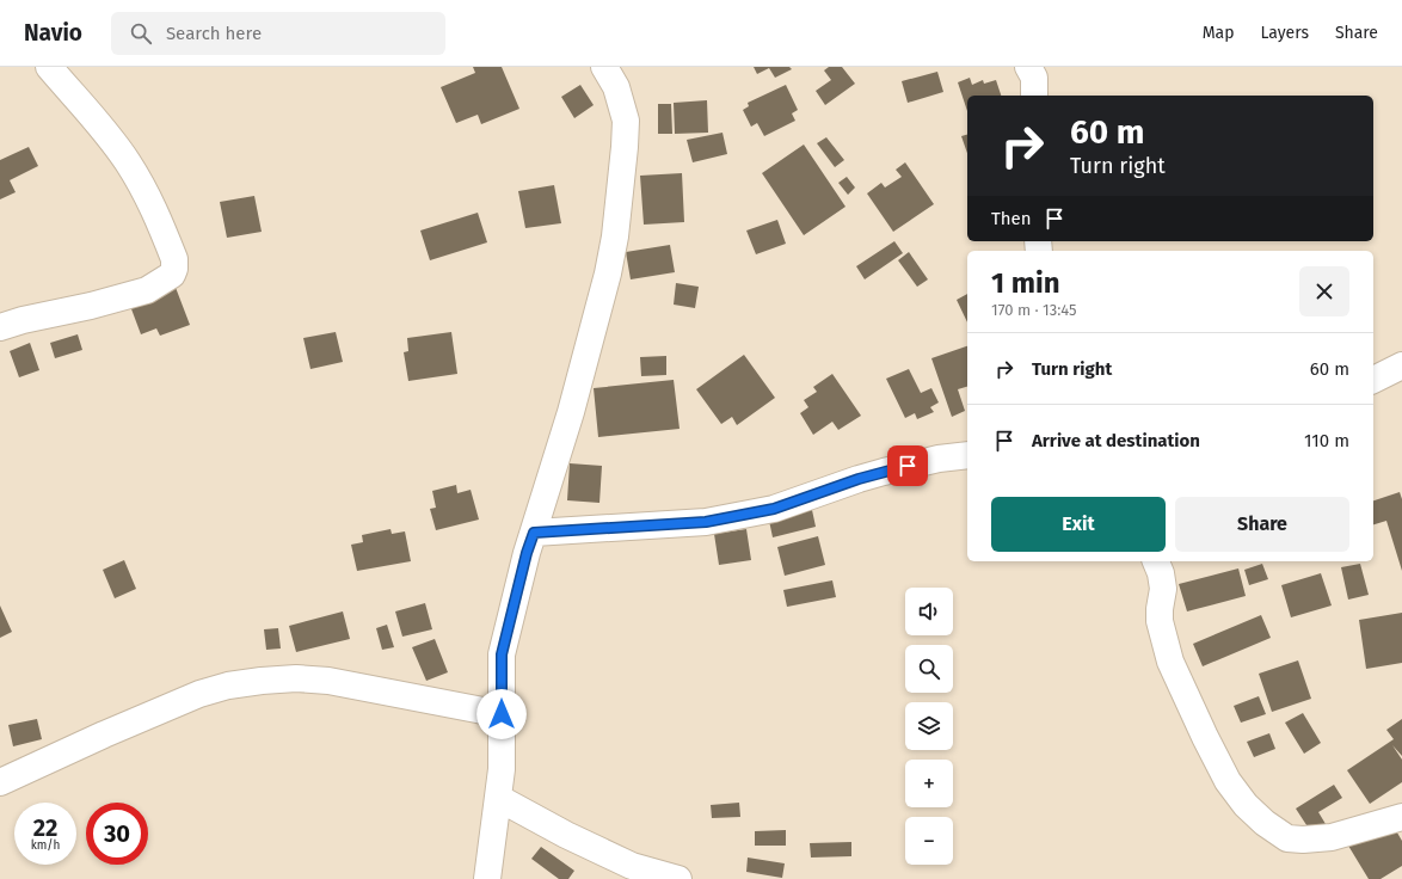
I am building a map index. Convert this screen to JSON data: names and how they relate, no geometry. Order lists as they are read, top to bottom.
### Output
{
  "page": {
    "header": "Navio",
    "search": "Search here",
    "nav": ["Map", "Layers", "Share"],
    "turn": ["60 m", "Turn right"],
    "then": "Then",
    "heading": ["1 min", "170 m · 13:45"],
    "list": [
      {
        "name": "Turn right",
        "value": "60 m"
      },
      {
        "name": "Arrive at destination",
        "value": "110 m"
      }
    ],
    "buttons": ["Exit", "Share"],
    "map_buttons": ["+", "−"],
    "speed": "22 km/h",
    "limit": "30"
  }
}
